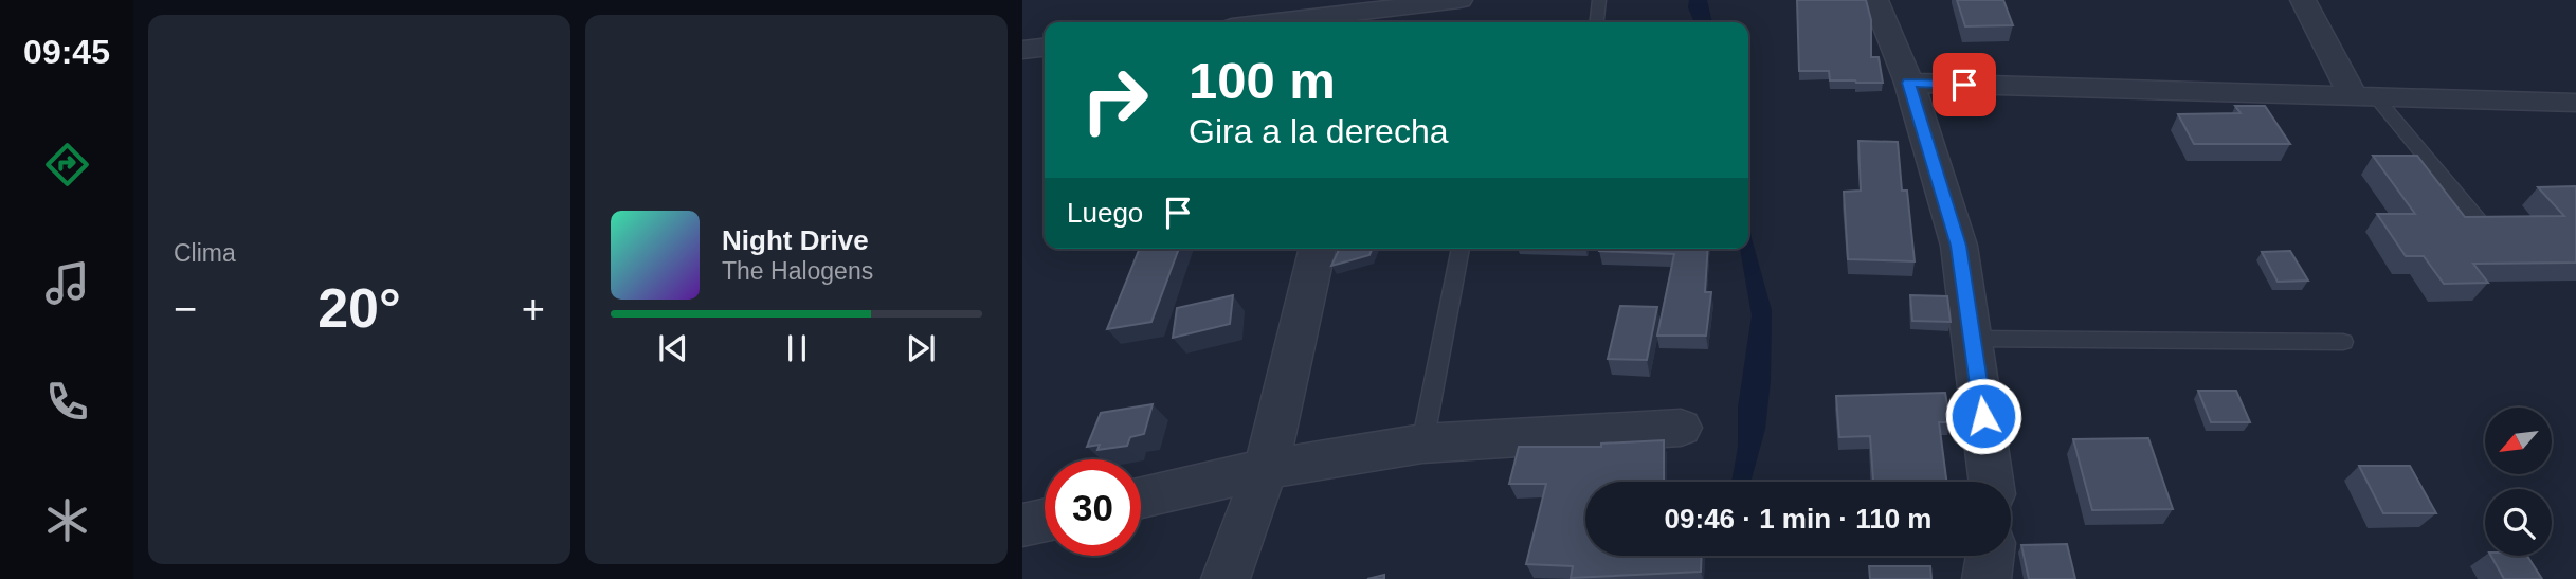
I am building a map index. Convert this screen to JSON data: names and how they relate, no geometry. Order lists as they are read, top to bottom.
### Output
{
  "north": "bottom left",
  "page": {
    "tabs": "09:45",
    "tile": "Clima",
    "turn": ["100 m", "Gira a la derecha"],
    "then": "Luego",
    "song": ["Night Drive", "The Halogens"],
    "heat": ["−", "20°", "+"],
    "limit": "30",
    "trip": "09:46 · 1 min · 110 m"
  }
}
